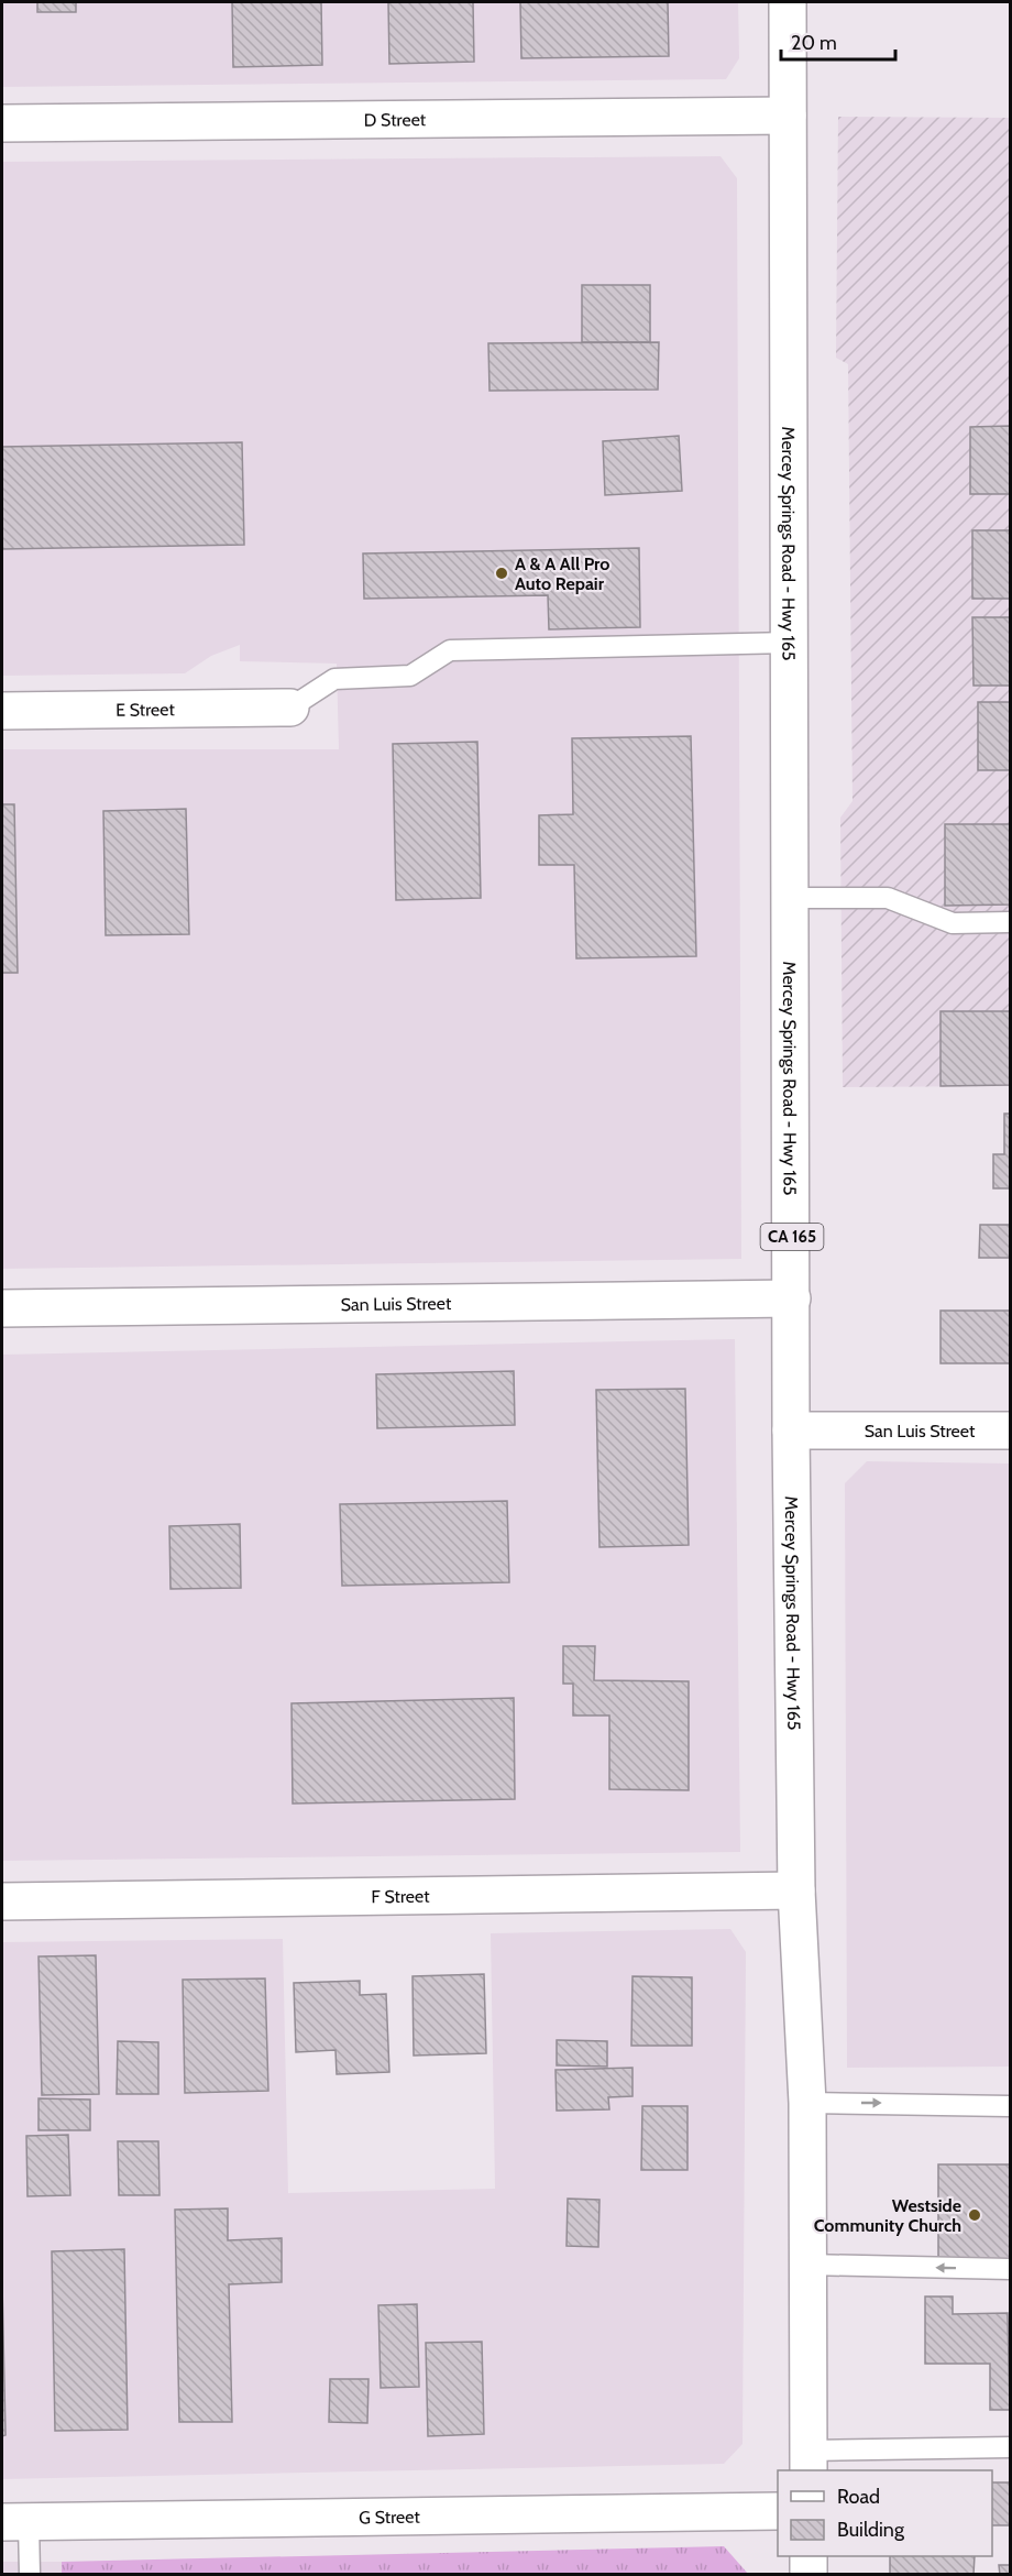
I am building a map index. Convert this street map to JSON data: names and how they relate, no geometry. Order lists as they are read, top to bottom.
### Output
{
  "streets": {
    "street": [
      "D Street",
      "Mercey Springs Road - Hwy 165",
      "E Street",
      "CA 165",
      "San Luis Street",
      "F Street",
      "G Street"
    ]
  },
  "crossings": [
    ["D Street", "Mercey Springs Road - Hwy 165"],
    ["Mercey Springs Road - Hwy 165", "San Luis Street"],
    ["Mercey Springs Road - Hwy 165", "F Street"]
  ],
  "places": ["A & A All Pro Auto Repair", "Westside Community Church"],
  "legend": ["Road", "Building"],
  "scale_bar": "20 m"
}
